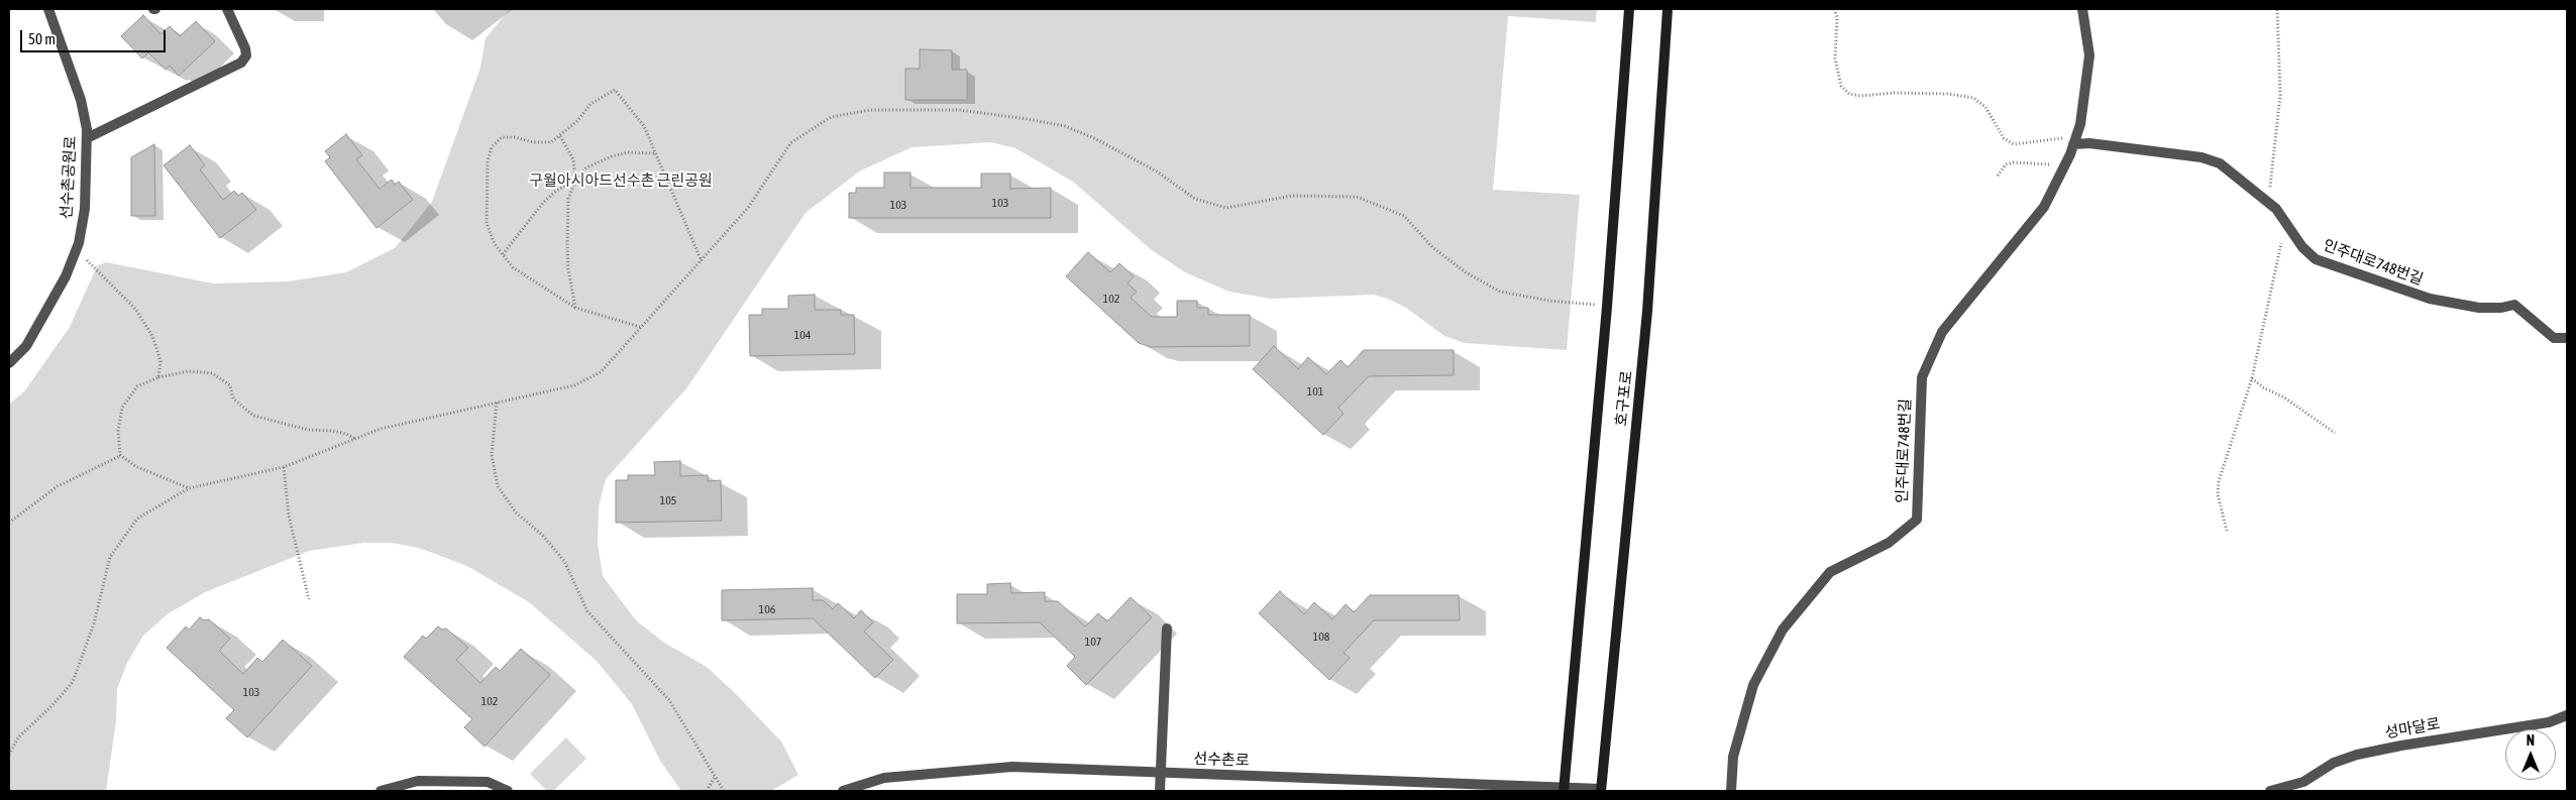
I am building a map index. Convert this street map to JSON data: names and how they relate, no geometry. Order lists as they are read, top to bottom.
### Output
{
  "streets": {
    "main road": ["호구포로"],
    "street": [
      "선수촌공원로",
      "인주대로748번길",
      "성마달로",
      "선수촌로"
    ]
  },
  "crossings": [
    ["호구포로", "선수촌로"]
  ],
  "parks": ["구월아시아드선수촌 근린공원"],
  "house_numbers": [
    "103",
    "103",
    "102",
    "104",
    "101",
    "105",
    "106",
    "108",
    "107",
    "103",
    "102"
  ],
  "scale_bar": "50 m",
  "north": "top"
}
